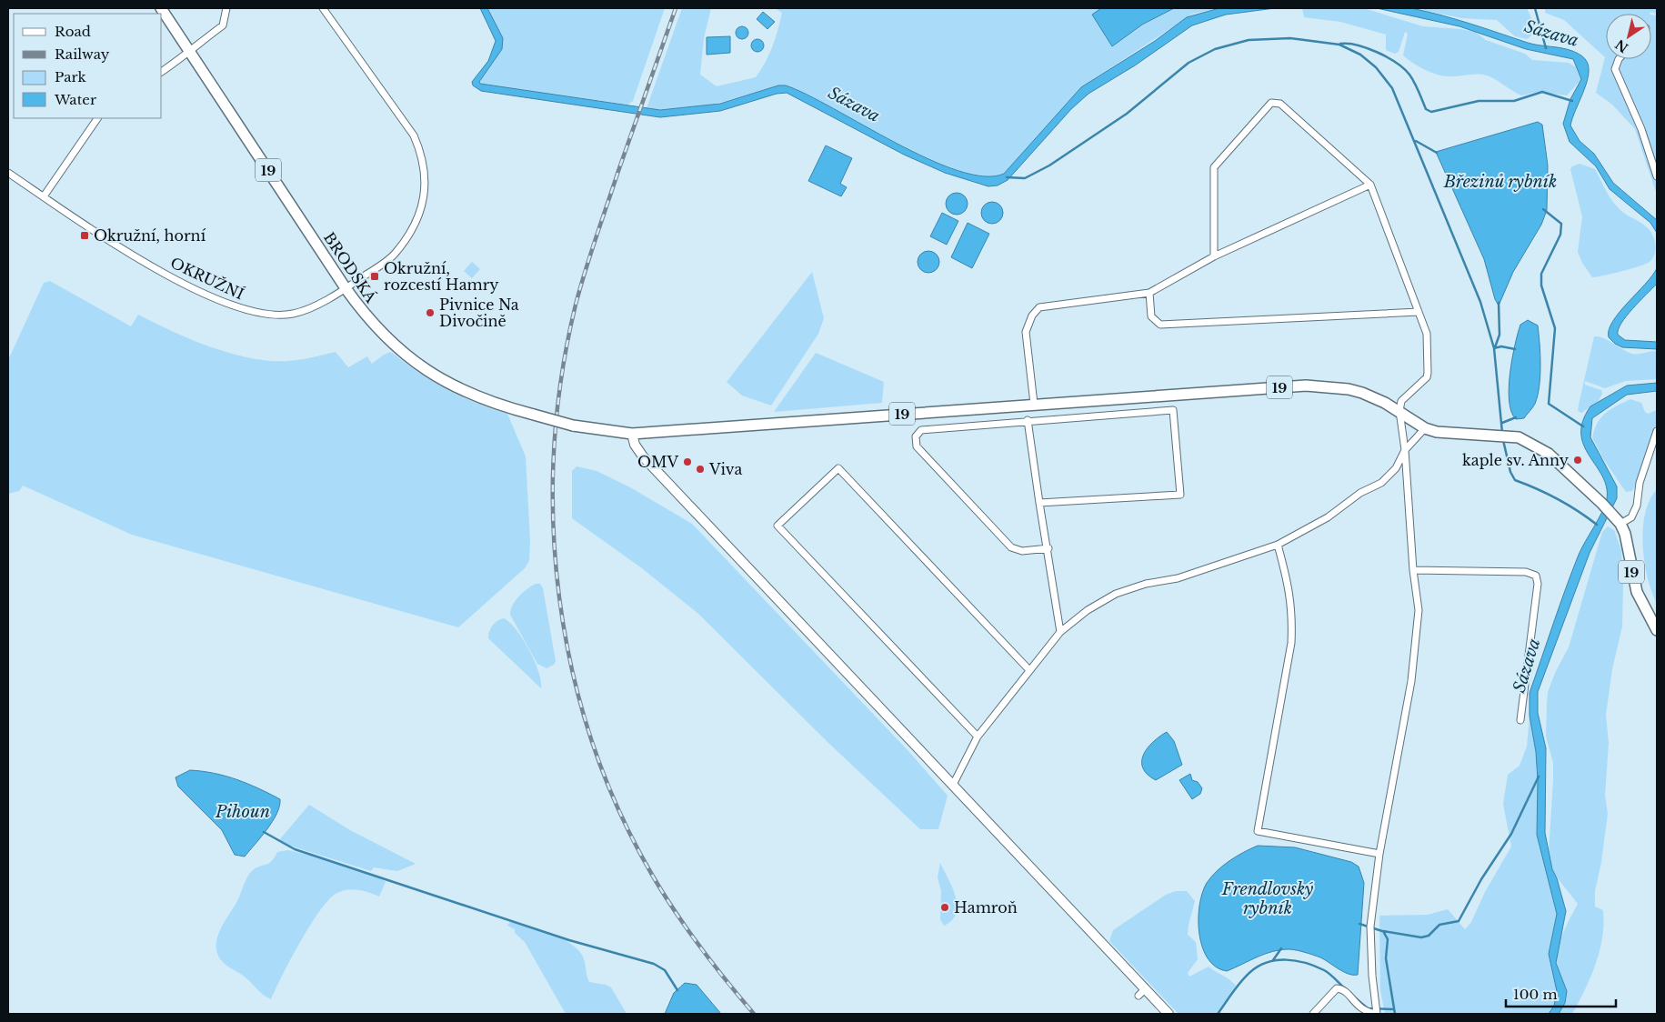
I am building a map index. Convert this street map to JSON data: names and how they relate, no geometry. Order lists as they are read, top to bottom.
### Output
{
  "streets": {
    "main road": ["19", "BRODSKÁ"],
    "street": ["OKRUŽNÍ"]
  },
  "crossings": [
    ["19", "BRODSKÁ"],
    ["BRODSKÁ", "OKRUŽNÍ"]
  ],
  "water": [
    "Sázava",
    "Březinů rybník",
    "Pihoun",
    "Frendlovský rybník"
  ],
  "places": {
    "transit": ["Okružní, horní", "Okružní, rozcestí Hamry"],
    "other": [
      "Pivnice Na Divočině",
      "kaple sv. Anny",
      "OMV",
      "Viva",
      "Hamroň"
    ]
  },
  "legend": [
    "Road",
    "Railway",
    "Park",
    "Water"
  ],
  "scale_bar": "100 m",
  "north": "bottom left"
}
